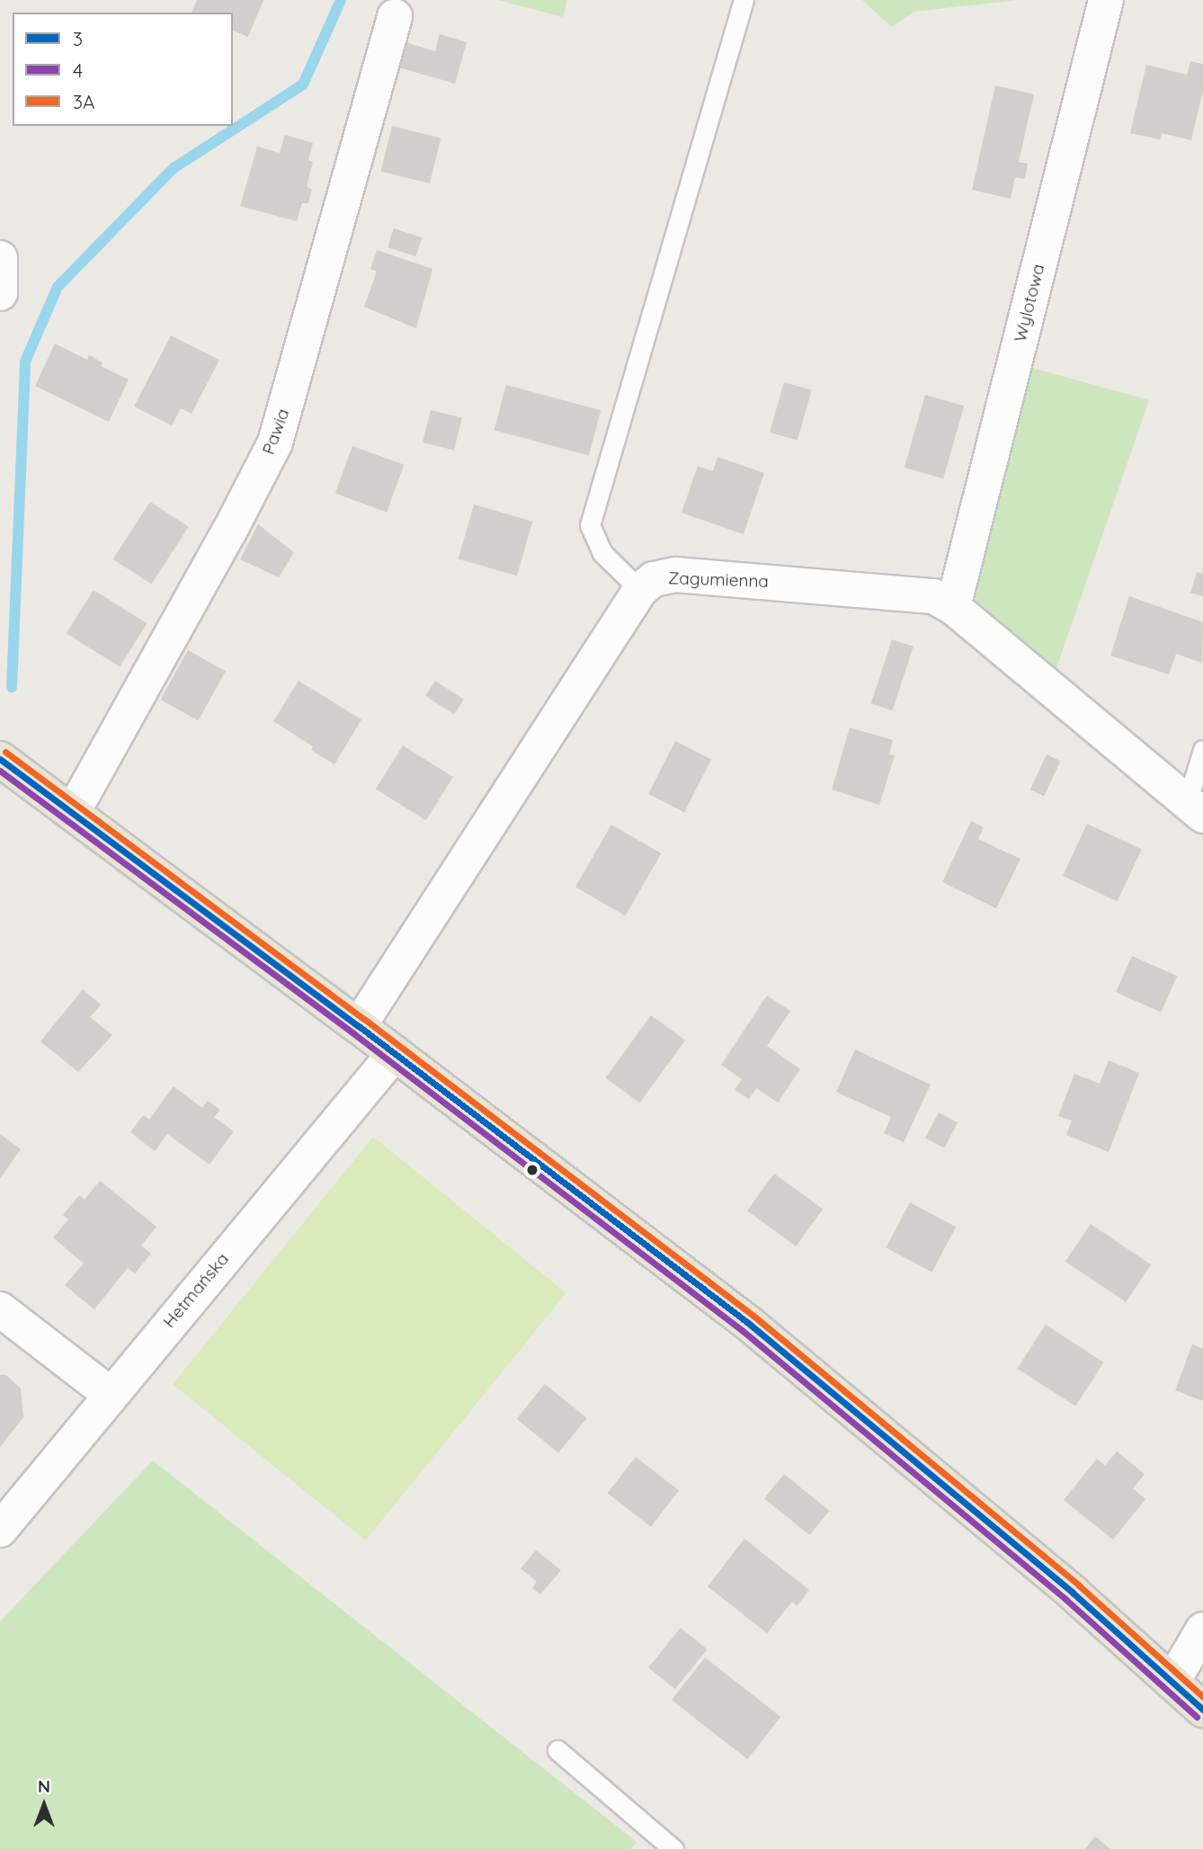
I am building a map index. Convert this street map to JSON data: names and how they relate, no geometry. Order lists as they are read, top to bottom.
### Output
{
  "streets": {
    "street": [
      "Wylotowa",
      "Pawia",
      "Zagumienna",
      "Hetmańska"
    ]
  },
  "crossings": [
    ["Wylotowa", "Zagumienna"]
  ],
  "lines": ["transit line 3A", "transit line 3", "transit line 4"],
  "legend": ["3", "4", "3A"],
  "north": "top"
}
